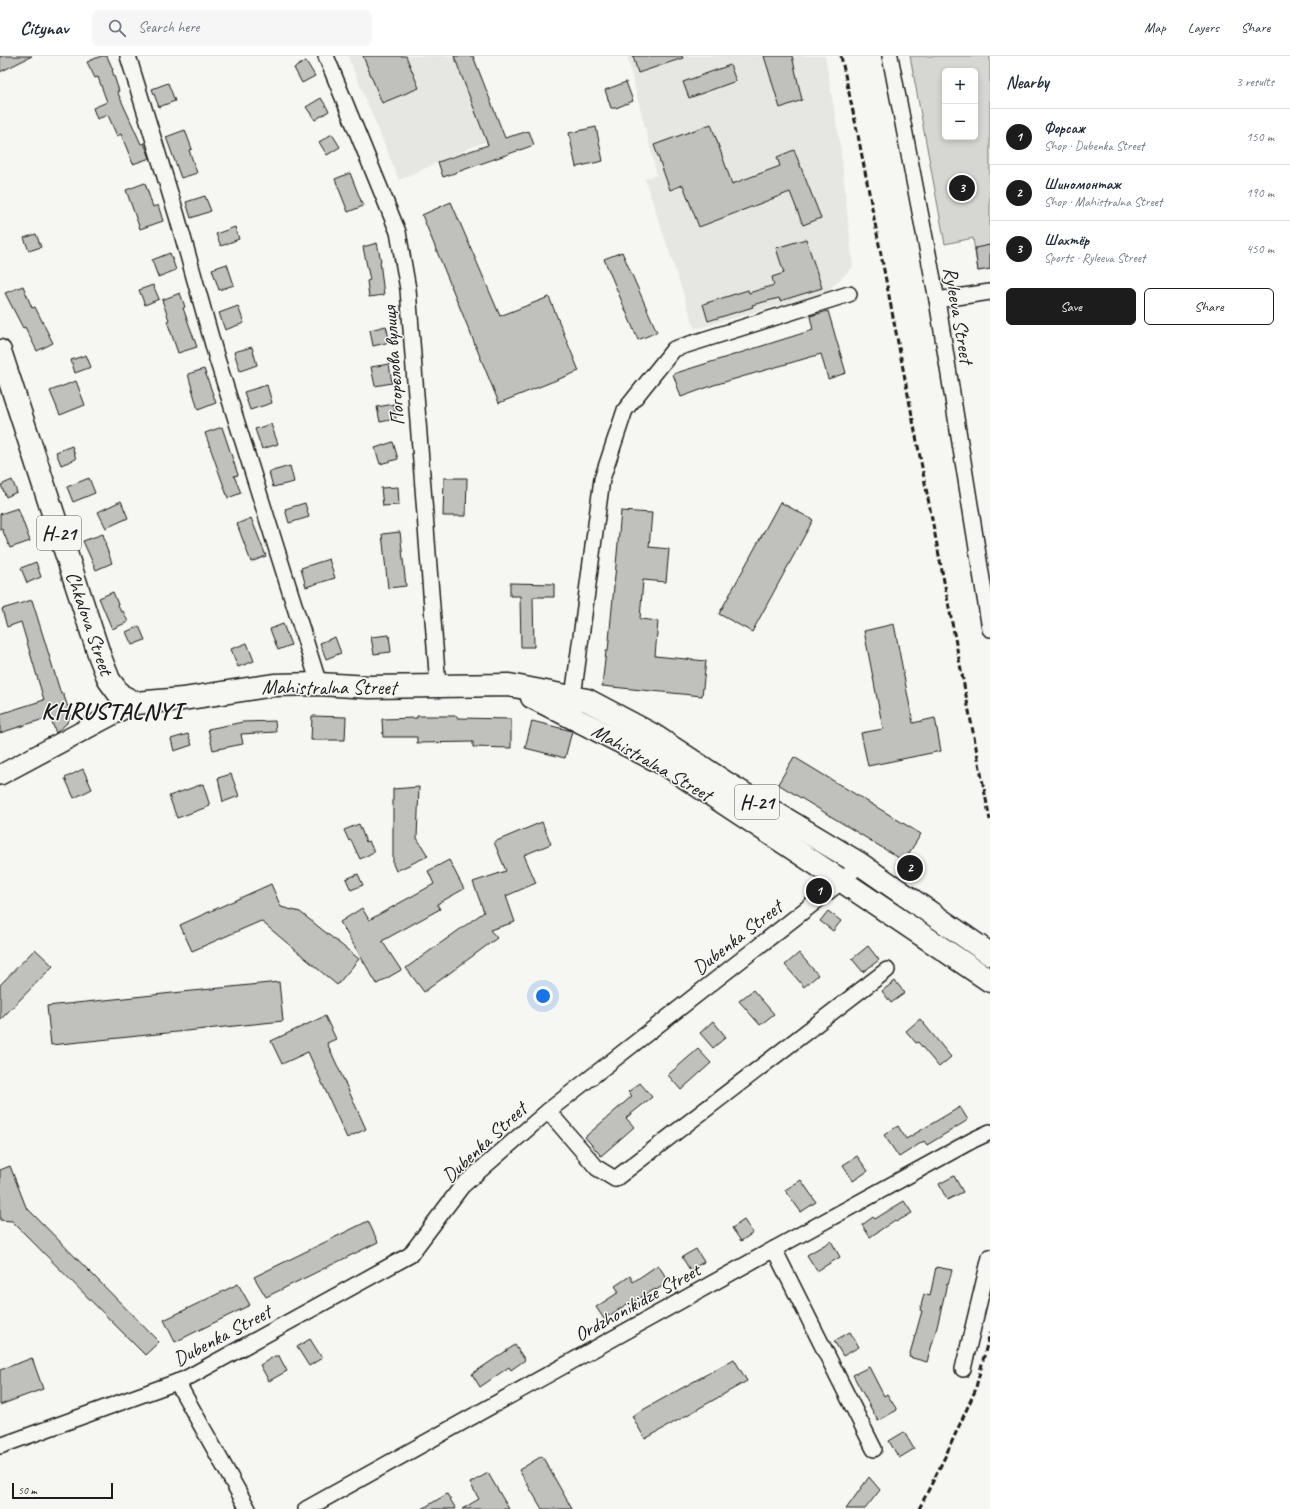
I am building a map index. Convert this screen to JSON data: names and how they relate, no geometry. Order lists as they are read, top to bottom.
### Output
{
  "streets": {
    "main road": ["Н-21", "Chkalova Street", "Mahistralna Street"],
    "street": [
      "Ryleeva Street",
      "Погорєлова вулиця",
      "Dubenka Street",
      "Ordzhonikidze Street"
    ]
  },
  "crossings": [
    ["Погорєлова вулиця", "Mahistralna Street"],
    ["Chkalova Street", "Mahistralna Street"],
    ["Mahistralna Street", "Dubenka Street"]
  ],
  "districts": ["KHRUSTALNYI"],
  "scale_bar": "50 m",
  "page": {
    "header": "Citynav",
    "search": "Search here",
    "nav": ["Map", "Layers", "Share"],
    "heading": ["Nearby", "3 results"],
    "map_buttons": ["+", "−"],
    "list": [
      {
        "mark": "1",
        "name": "Форсаж",
        "note": "Shop · Dubenka Street",
        "value": "150 m"
      },
      {
        "mark": "2",
        "name": "Шиномонтаж",
        "note": "Shop · Mahistralna Street",
        "value": "190 m"
      },
      {
        "mark": "3",
        "name": "Шахтёр",
        "note": "Sports · Ryleeva Street",
        "value": "450 m"
      }
    ],
    "pins": ["3", "2", "1"],
    "buttons": ["Save", "Share"],
    "scale": "50 m"
  }
}
